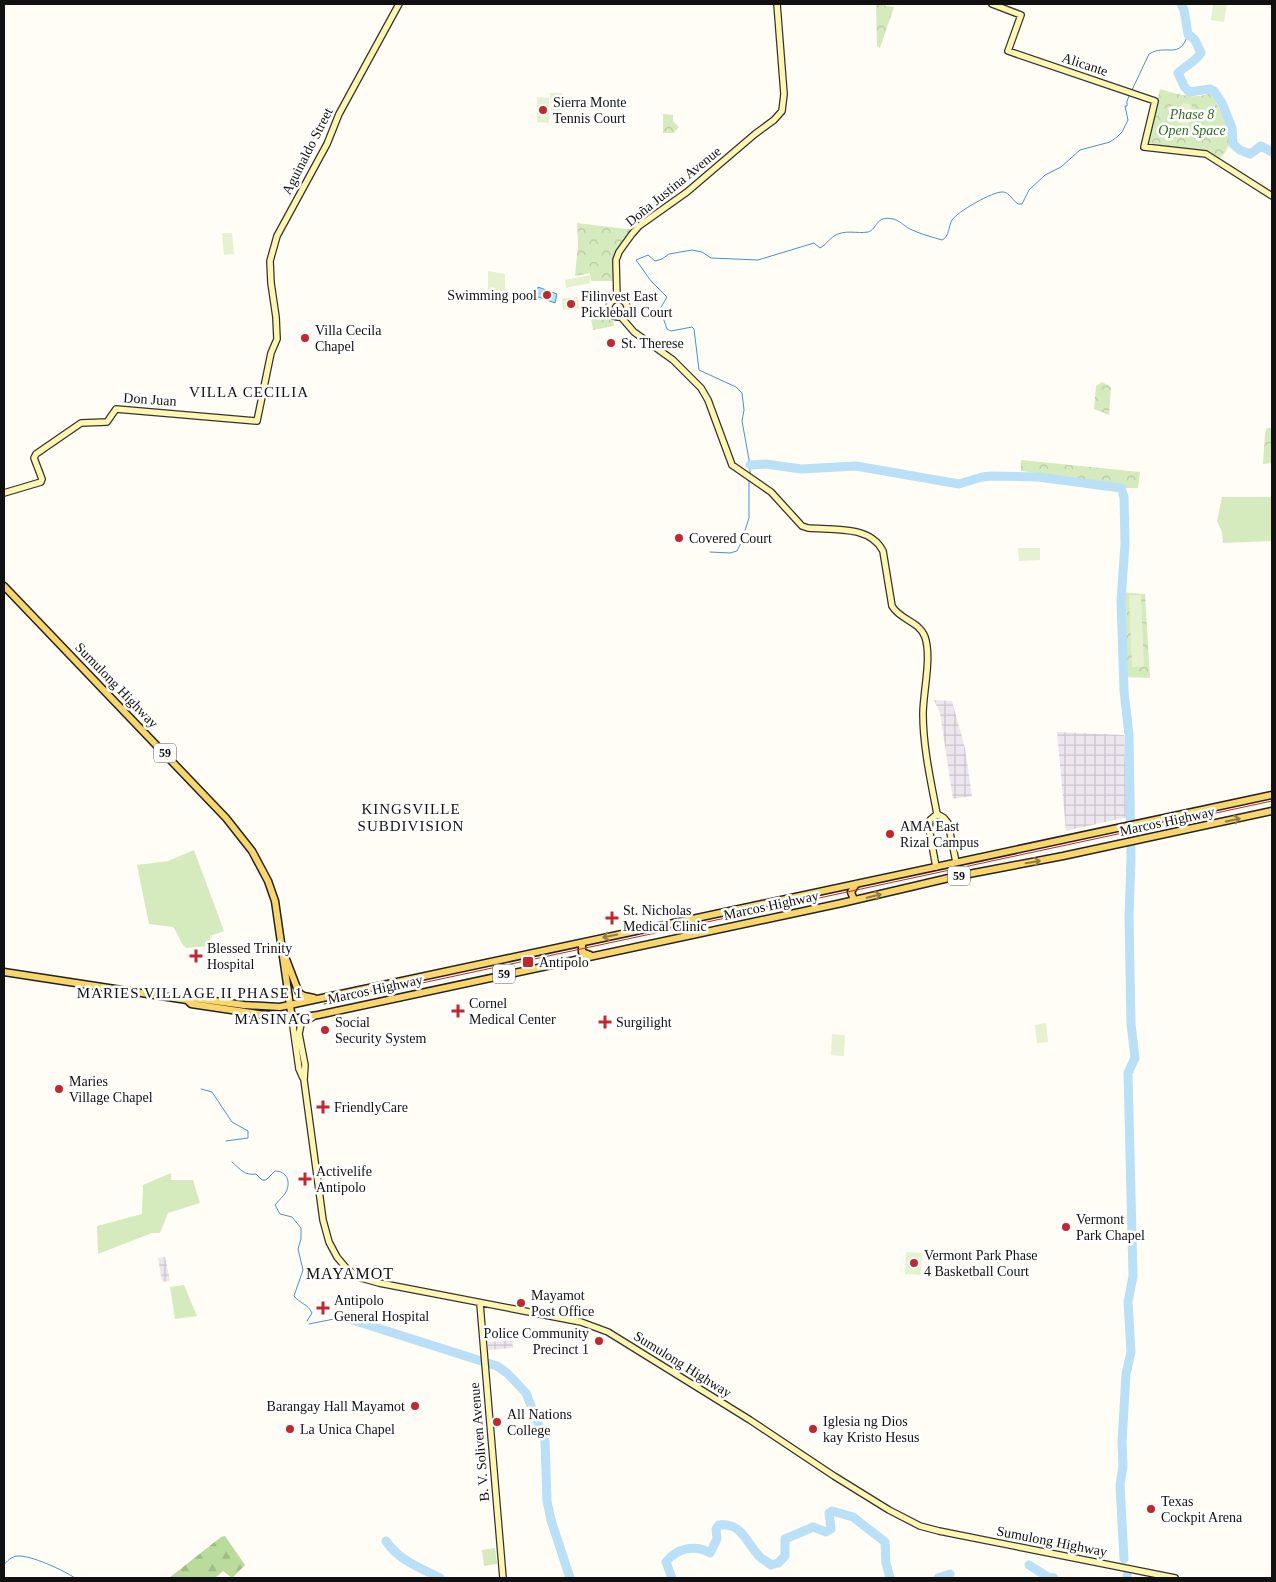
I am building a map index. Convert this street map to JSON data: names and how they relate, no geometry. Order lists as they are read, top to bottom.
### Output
{
  "streets": {
    "main road": ["Sumulong Highway", "59", "Marcos Highway"],
    "street": [
      "Alicante",
      "Aguinaldo Street",
      "Doña Justina Avenue",
      "Don Juan",
      "B. V. Soliven Avenue"
    ]
  },
  "crossings": [
    ["Aguinaldo Street", "Don Juan"],
    ["Sumulong Highway", "Marcos Highway"],
    ["Sumulong Highway", "B. V. Soliven Avenue"]
  ],
  "districts": [
    "VILLA CECILIA",
    "KINGSVILLE SUBDIVISION",
    "MARIES VILLAGE II PHASE 1",
    "MASINAG",
    "MAYAMOT"
  ],
  "parks": ["Phase 8 Open Space"],
  "places": {
    "other": [
      "Sierra Monte Tennis Court",
      "Swimming pool",
      "Filinvest East Pickleball Court",
      "Villa Cecila Chapel",
      "St. Therese",
      "Covered Court",
      "AMA East Rizal Campus",
      "Social Security System",
      "Maries Village Chapel",
      "Vermont Park Chapel",
      "Vermont Park Phase 4 Basketball Court",
      "Mayamot Post Office",
      "Police Community Precinct 1",
      "Barangay Hall Mayamot",
      "All Nations College",
      "La Unica Chapel",
      "Iglesia ng Dios kay Kristo Hesus",
      "Texas Cockpit Arena"
    ],
    "health": [
      "St. Nicholas Medical Clinic",
      "Blessed Trinity Hospital",
      "Cornel Medical Center",
      "Surgilight",
      "FriendlyCare",
      "Activelife Antipolo",
      "Antipolo General Hospital"
    ],
    "transit": ["Antipolo"]
  }
}
